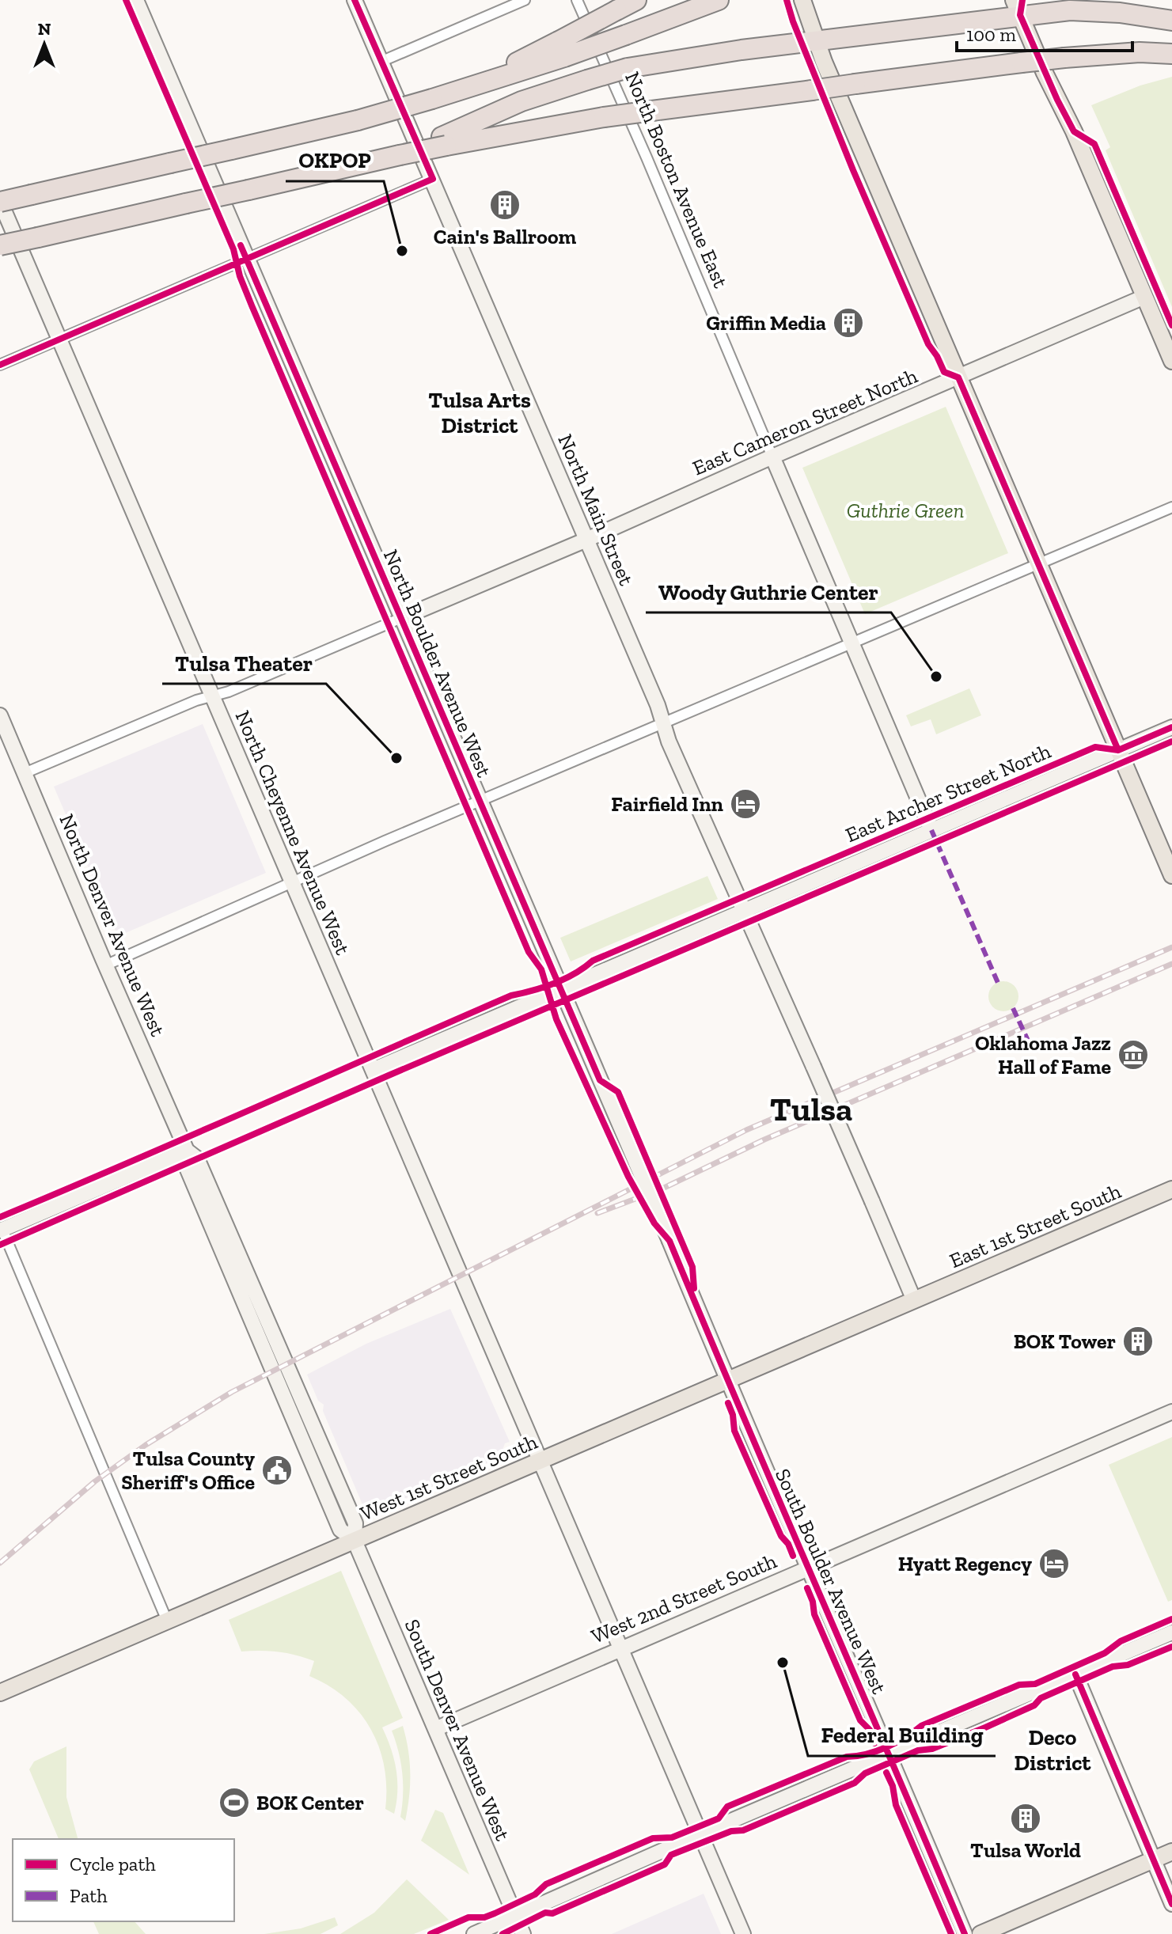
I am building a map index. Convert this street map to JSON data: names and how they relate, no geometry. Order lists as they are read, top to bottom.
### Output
{
  "streets": {
    "main road": ["East 1st Street South", "West 1st Street South"],
    "street": [
      "North Boston Avenue East",
      "East Cameron Street North",
      "North Main Street",
      "North Boulder Avenue West",
      "East Archer Street North",
      "North Cheyenne Avenue West",
      "North Denver Avenue West",
      "South Boulder Avenue West",
      "West 2nd Street South",
      "South Denver Avenue West"
    ]
  },
  "crossings": [
    ["North Boston Avenue East", "East Cameron Street North"],
    ["North Boston Avenue East", "East Archer Street North"],
    ["East Cameron Street North", "North Main Street"],
    ["East Cameron Street North", "North Boulder Avenue West"],
    ["North Main Street", "East Archer Street North"],
    ["North Main Street", "East 1st Street South"],
    ["North Main Street", "West 1st Street South"],
    ["North Boulder Avenue West", "East Archer Street North"],
    ["North Boulder Avenue West", "South Boulder Avenue West"],
    ["East Archer Street North", "North Cheyenne Avenue West"],
    ["North Cheyenne Avenue West", "West 1st Street South"],
    ["North Cheyenne Avenue West", "West 2nd Street South"],
    ["North Denver Avenue West", "South Denver Avenue West"],
    ["East 1st Street South", "West 1st Street South"],
    ["West 1st Street South", "South Boulder Avenue West"],
    ["West 1st Street South", "South Denver Avenue West"],
    ["South Boulder Avenue West", "West 2nd Street South"],
    ["West 2nd Street South", "South Denver Avenue West"]
  ],
  "districts": ["Tulsa Arts District", "Tulsa", "Deco District"],
  "parks": ["Guthrie Green"],
  "places": {
    "building": [
      "Cain's Ballroom",
      "Griffin Media",
      "BOK Tower",
      "Tulsa World"
    ],
    "other": [
      "OKPOP",
      "Woody Guthrie Center",
      "Tulsa Theater",
      "Federal Building"
    ],
    "hotel": ["Fairfield Inn", "Hyatt Regency"],
    "museum": ["Oklahoma Jazz Hall of Fame"],
    "public building": ["Tulsa County Sheriff's Office"],
    "sports": ["BOK Center"]
  },
  "legend": ["Cycle path", "Path"],
  "scale_bar": "100 m",
  "north": "top"
}
